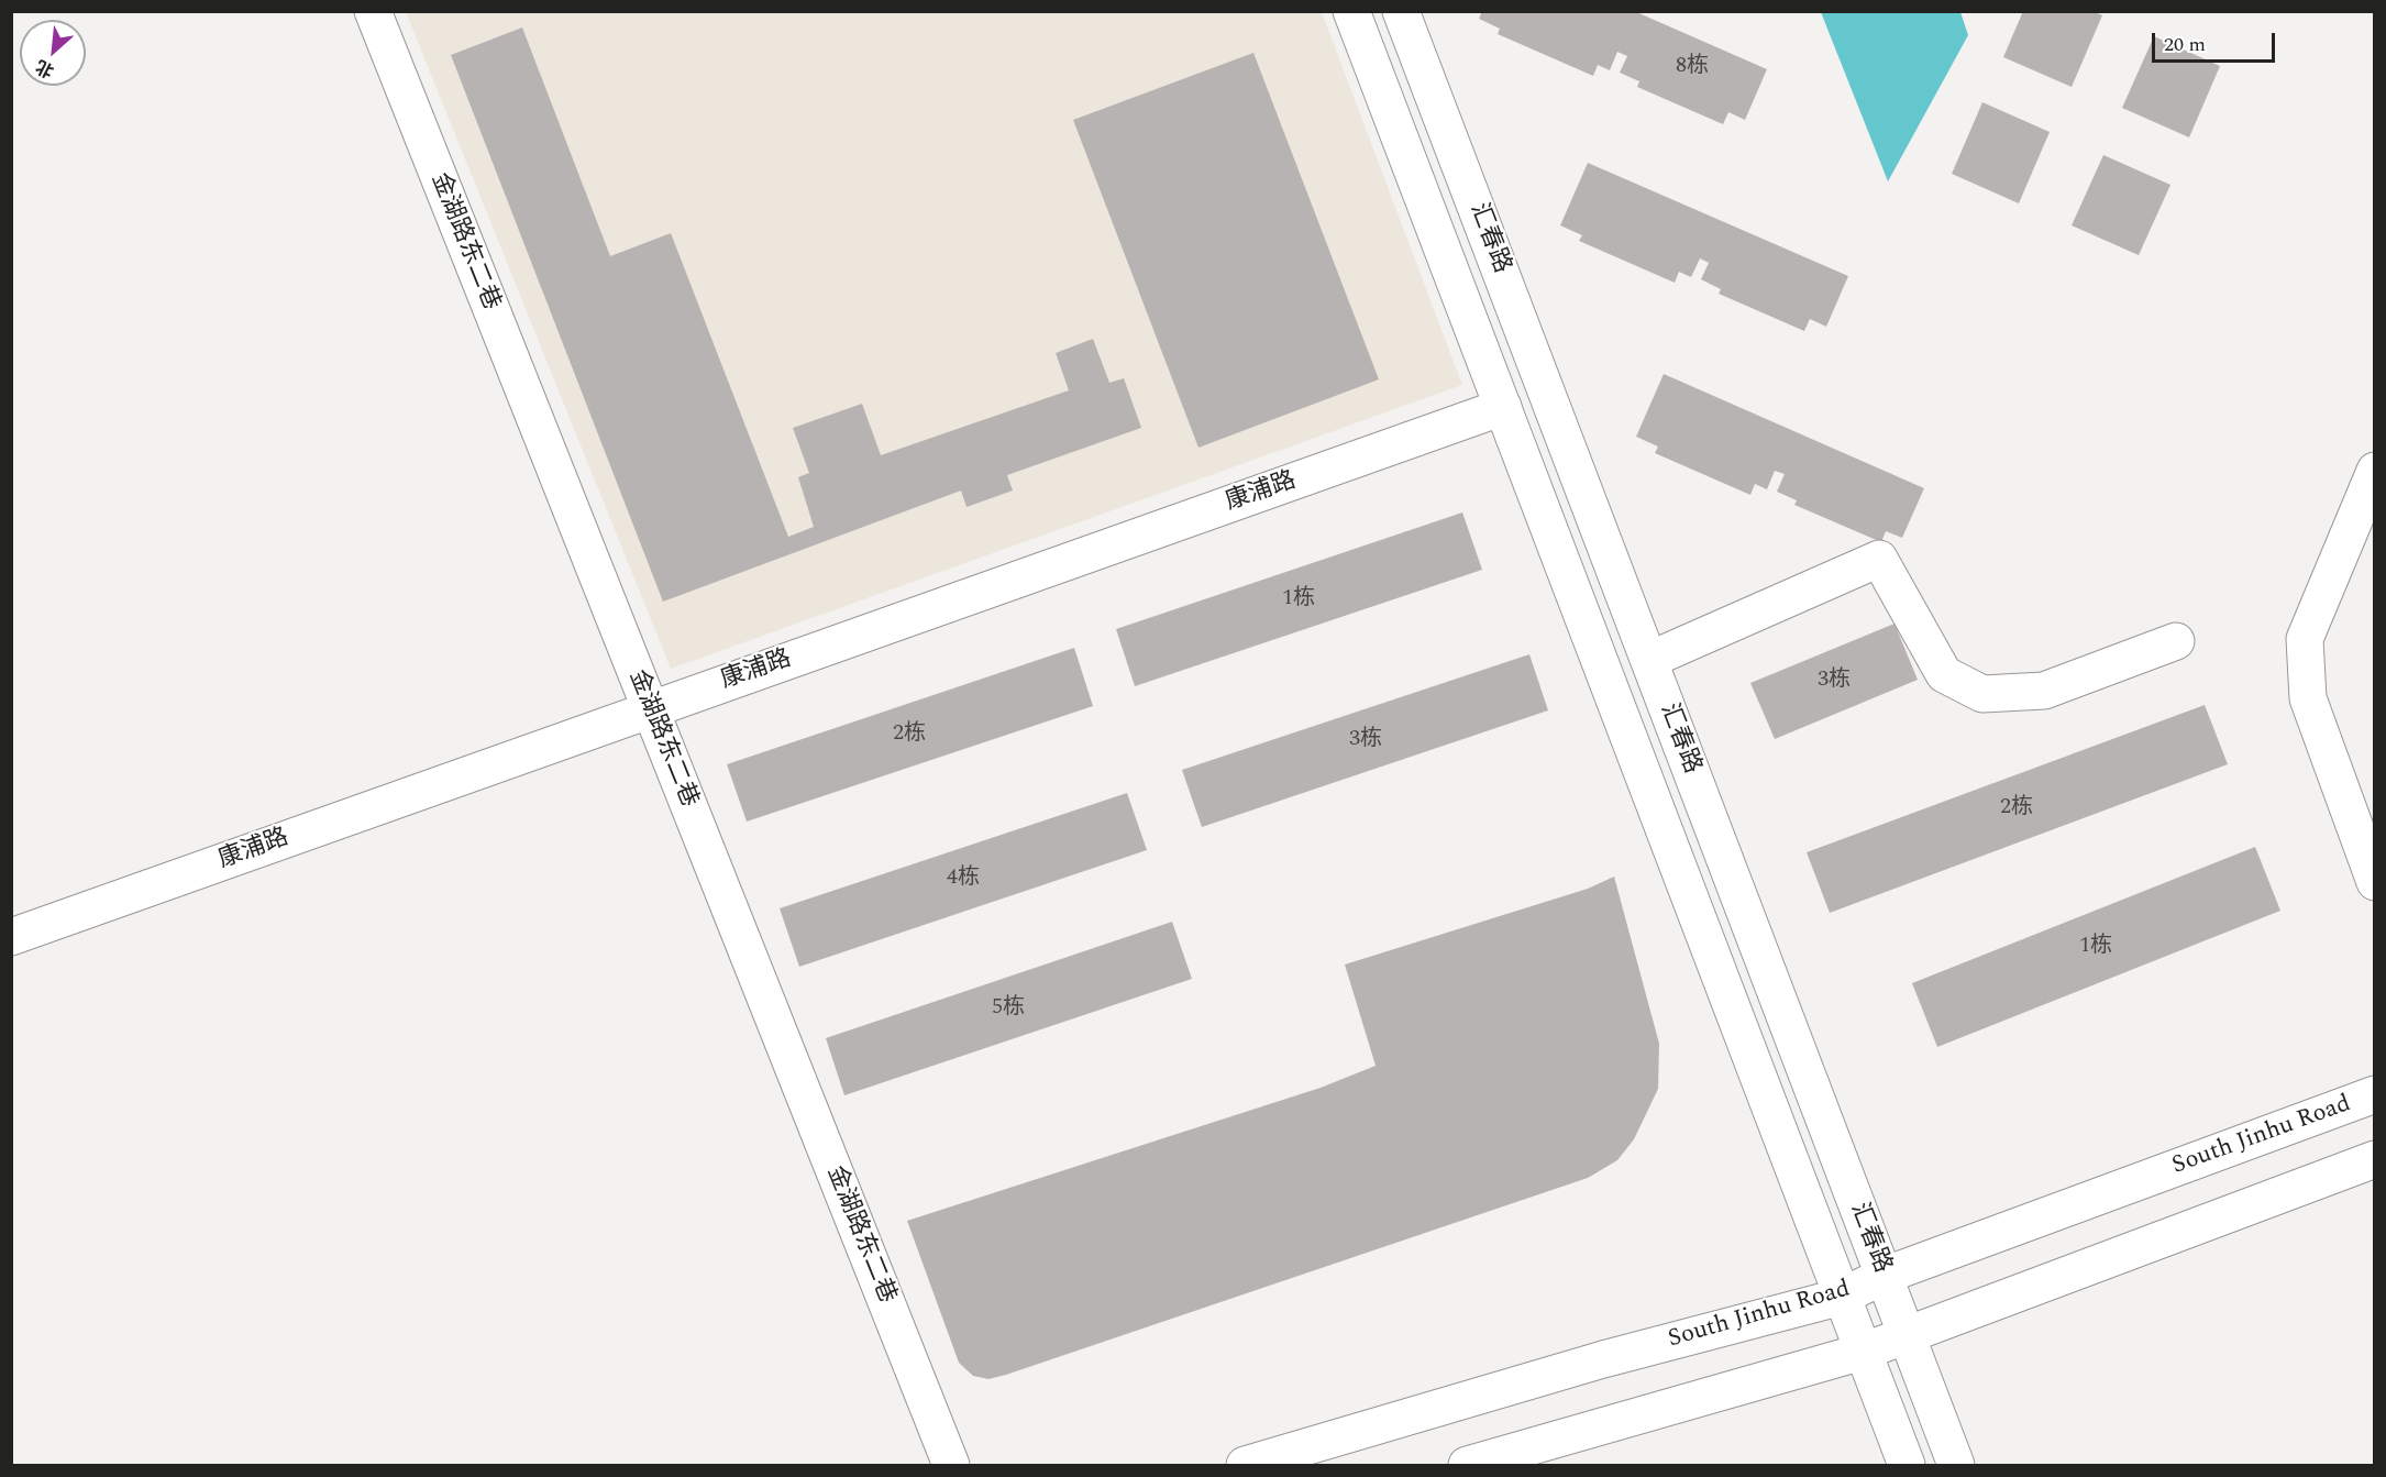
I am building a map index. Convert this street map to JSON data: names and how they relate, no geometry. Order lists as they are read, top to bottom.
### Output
{
  "streets": {
    "main road": [
      "汇春路",
      "金湖路东二巷",
      "康浦路",
      "South Jinhu Road"
    ]
  },
  "crossings": [
    ["汇春路", "康浦路"],
    ["汇春路", "South Jinhu Road"],
    ["金湖路东二巷", "康浦路"]
  ],
  "house_numbers": [
    "8栋",
    "1栋",
    "3栋",
    "2栋",
    "3栋",
    "2栋",
    "4栋",
    "1栋",
    "5栋"
  ],
  "scale_bar": "20 m",
  "north": "bottom left"
}
